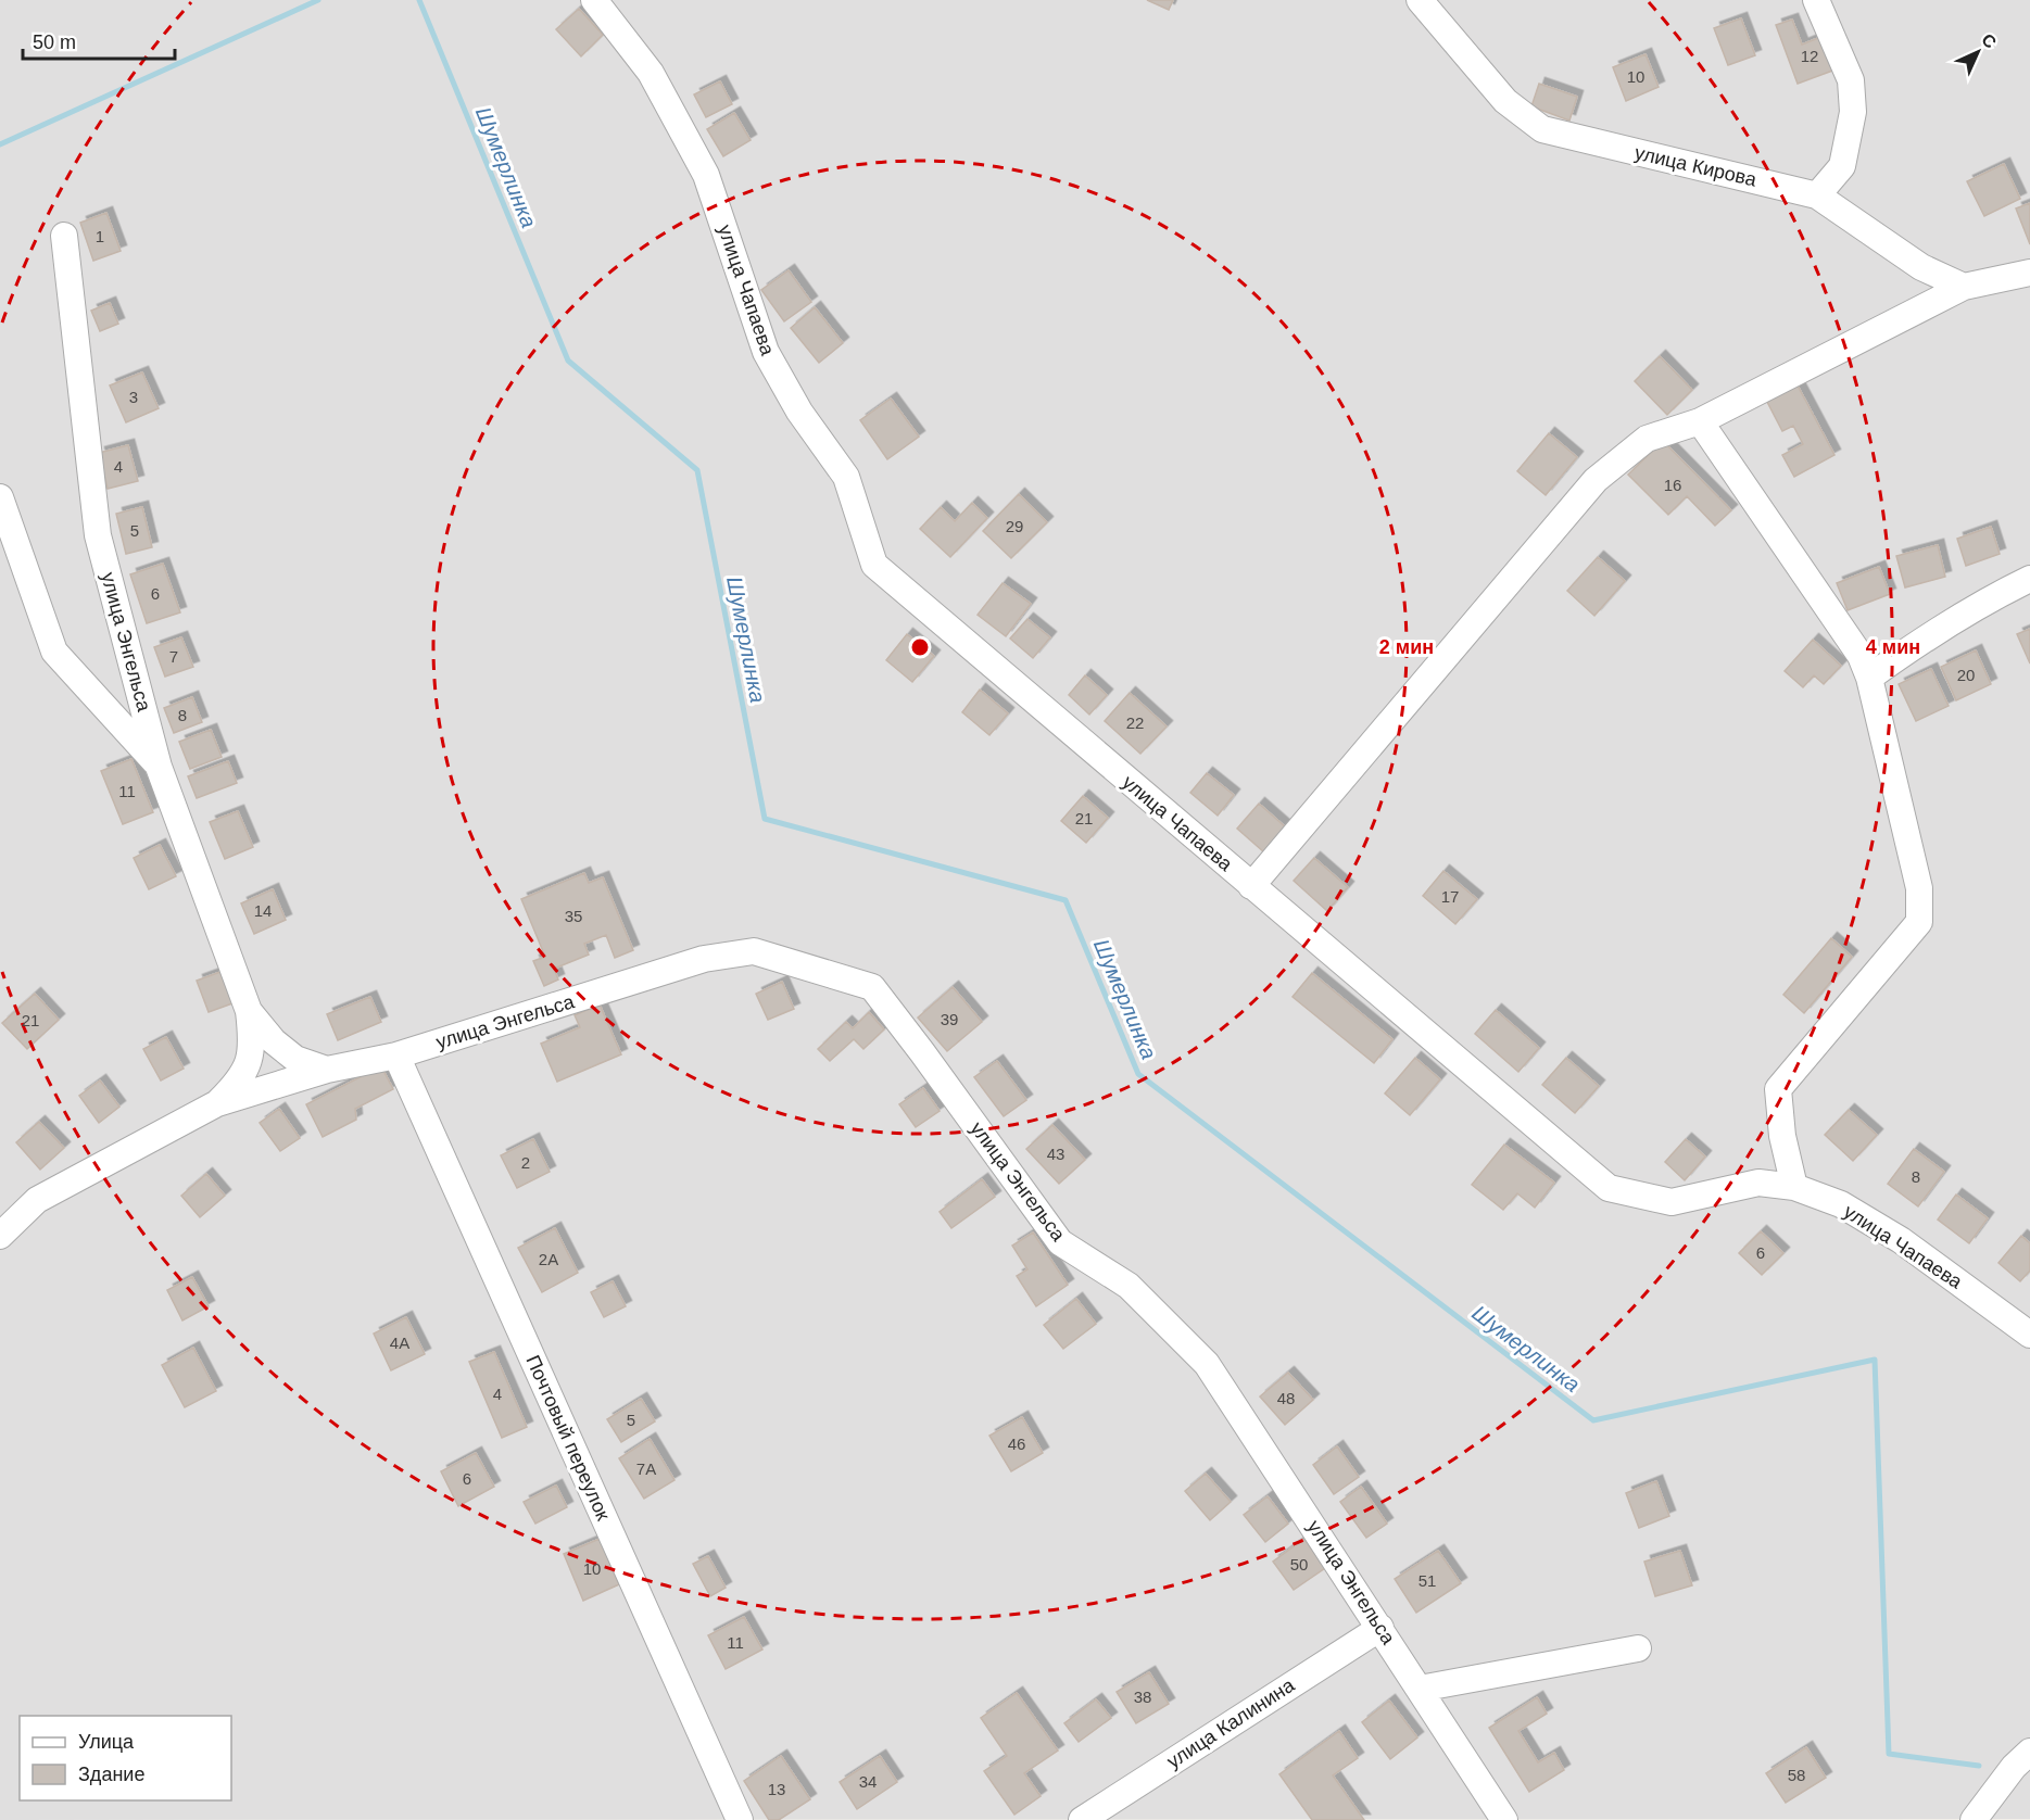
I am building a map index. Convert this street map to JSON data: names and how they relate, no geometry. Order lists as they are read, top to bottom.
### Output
{
  "streets": {
    "street": [
      "улица Кирова",
      "улица Чапаева",
      "улица Энгельса",
      "Почтовый переулок",
      "улица Калинина"
    ]
  },
  "crossings": [
    ["улица Энгельса", "Почтовый переулок"],
    ["улица Энгельса", "улица Калинина"]
  ],
  "water": ["Шумерлинка"],
  "house_numbers": [
    "12",
    "10",
    "1",
    "3",
    "4",
    "16",
    "29",
    "5",
    "6",
    "7",
    "20",
    "8",
    "22",
    "11",
    "21",
    "17",
    "14",
    "35",
    "39",
    "21",
    "43",
    "2",
    "8",
    "6",
    "2А",
    "4А",
    "4",
    "48",
    "5",
    "46",
    "7А",
    "6",
    "50",
    "10",
    "51",
    "11",
    "38",
    "58",
    "34",
    "13"
  ],
  "legend": ["Улица", "Здание"],
  "scale_bar": "50 m",
  "north": "top right",
  "rings": ["2 мин", "4 мин"]
}
